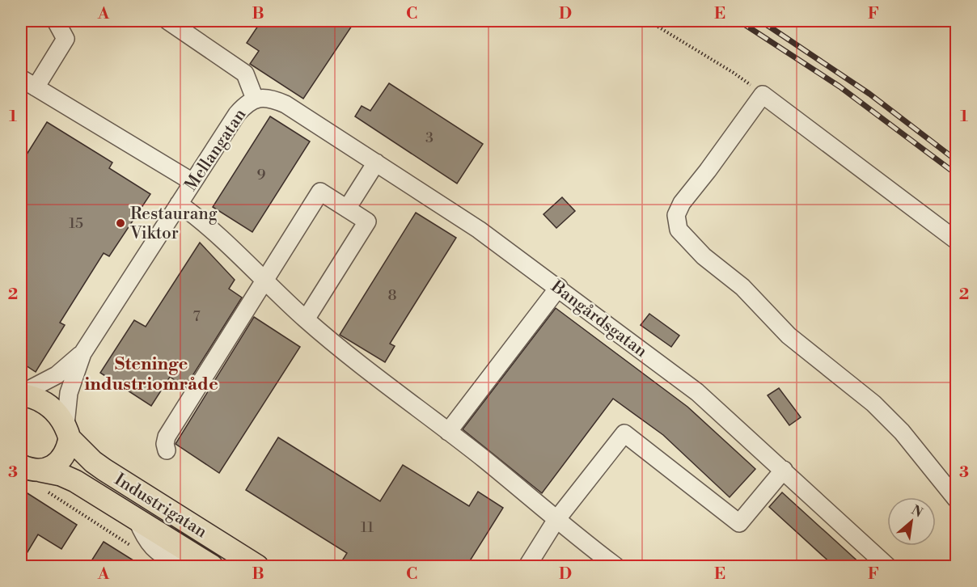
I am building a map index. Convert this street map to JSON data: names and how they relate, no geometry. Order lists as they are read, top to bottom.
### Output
{
  "streets": {
    "main road": ["Industrigatan"],
    "street": ["Mellangatan", "Bangårdsgatan"]
  },
  "crossings": [
    ["Mellangatan", "Bangårdsgatan"],
    ["Mellangatan", "Industrigatan"]
  ],
  "districts": ["Steninge industriområde"],
  "places": ["Restaurang Viktor"],
  "house_numbers": [
    "3",
    "9",
    "15",
    "8",
    "7",
    "11"
  ],
  "north": "top right",
  "grid": {
    "columns": [
      "A",
      "B",
      "C",
      "D",
      "E",
      "F"
    ],
    "rows": ["1", "2", "3"]
  }
}
